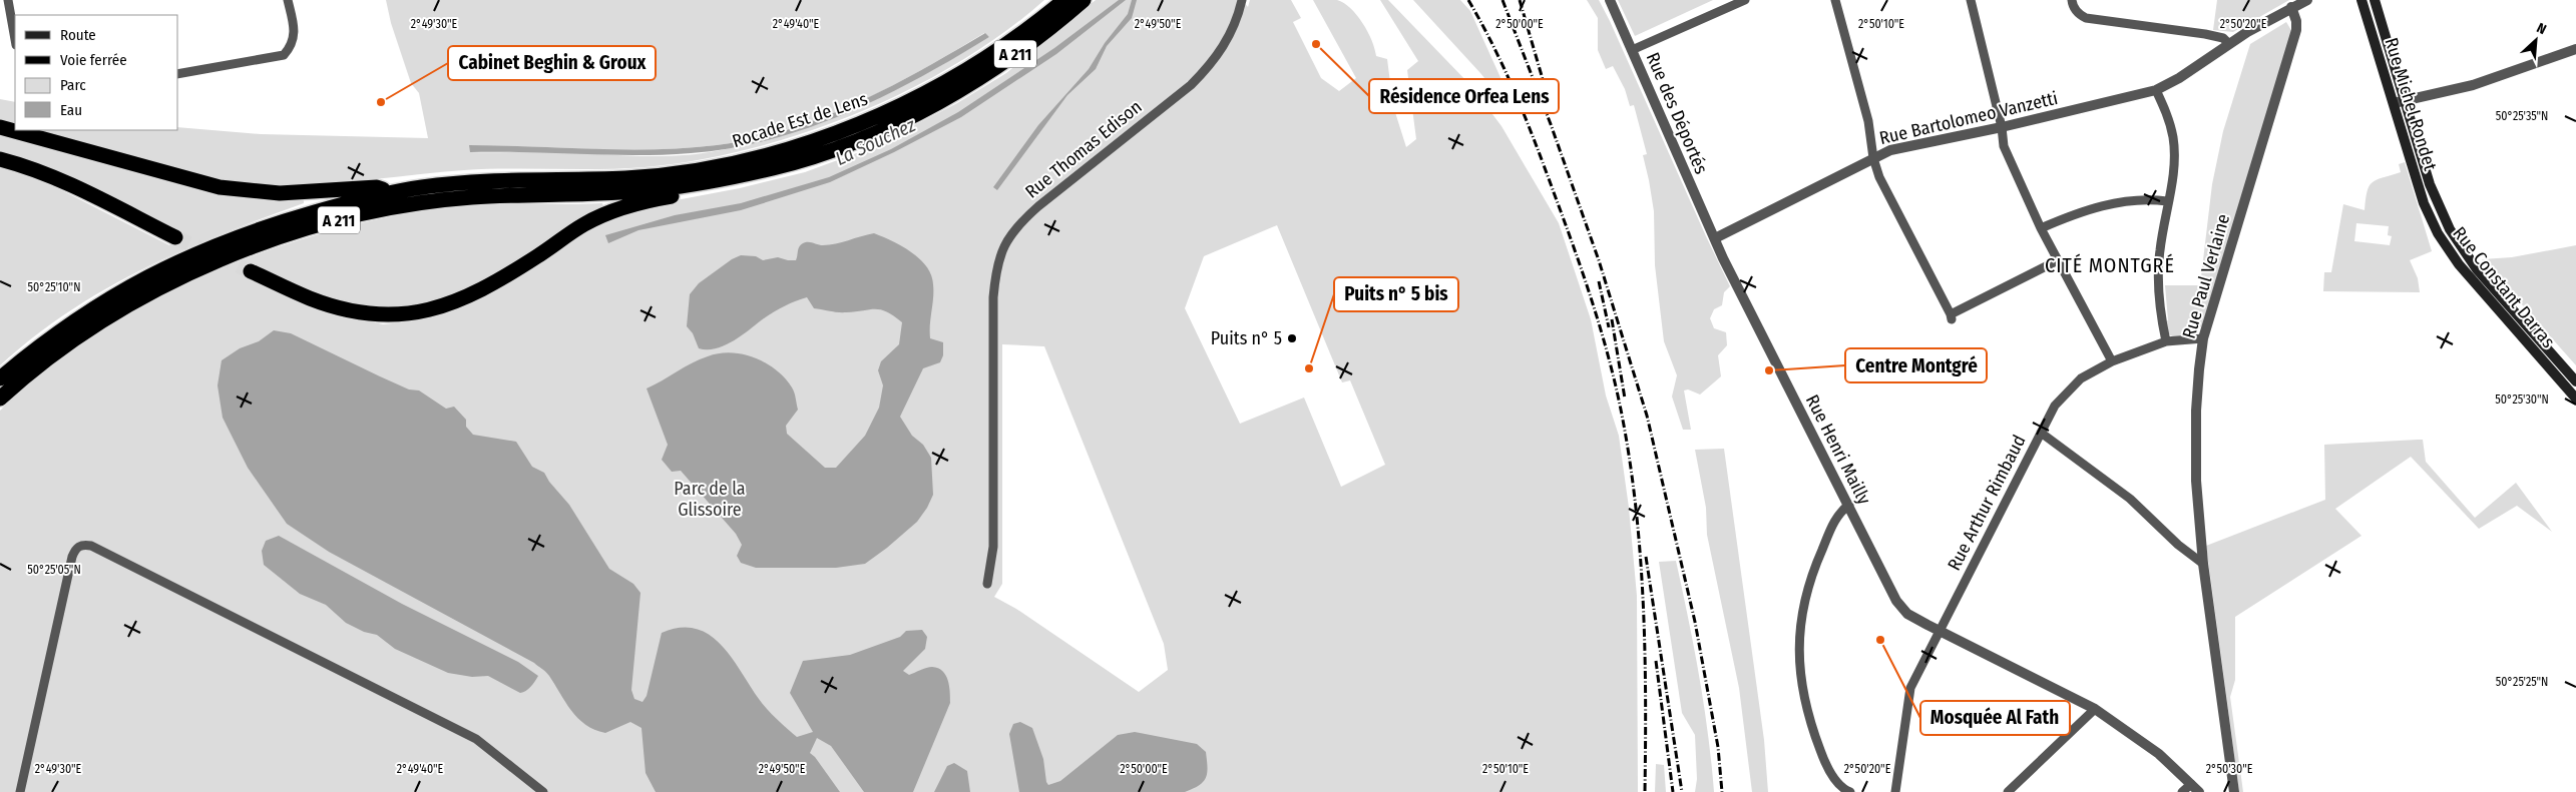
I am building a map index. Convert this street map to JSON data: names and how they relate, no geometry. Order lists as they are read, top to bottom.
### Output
{
  "streets": {
    "highway": ["A 211", "Rocade Est de Lens"],
    "main road": ["Rue Michel Rondet", "Rue Constant Darras"],
    "street": [
      "Rue des Déportés",
      "Rue Bartolomeo Vanzetti",
      "Rue Thomas Edison",
      "Rue Paul Verlaine",
      "Rue Henri Mailly",
      "Rue Arthur Rimbaud"
    ]
  },
  "crossings": [
    ["A 211", "Rocade Est de Lens"],
    ["Rue Michel Rondet", "Rue Constant Darras"],
    ["Rue des Déportés", "Rue Bartolomeo Vanzetti"],
    ["Rue des Déportés", "Rue Henri Mailly"],
    ["Rue Bartolomeo Vanzetti", "Rue Paul Verlaine"],
    ["Rue Bartolomeo Vanzetti", "Rue Henri Mailly"],
    ["Rue Paul Verlaine", "Rue Arthur Rimbaud"],
    ["Rue Henri Mailly", "Rue Arthur Rimbaud"]
  ],
  "districts": ["CITÉ MONTGRÉ"],
  "water": ["La Souchez"],
  "parks": ["Parc de la Glissoire"],
  "places": [
    "Résidence Orfea Lens",
    "Cabinet Beghin & Groux",
    "Puits n° 5",
    "Puits n° 5 bis",
    "Centre Montgré",
    "Mosquée Al Fath"
  ],
  "legend": [
    "Route",
    "Voie ferrée",
    "Parc",
    "Eau"
  ],
  "north": "top right",
  "coordinates": [
    "2°50'20\"E",
    "2°49'30\"E",
    "2°49'40\"E",
    "2°49'50\"E",
    "2°50'00\"E",
    "2°50'10\"E",
    "50°25'35\"N",
    "50°25'10\"N",
    "50°25'30\"N",
    "50°25'05\"N",
    "50°25'25\"N",
    "2°50'30\"E"
  ]
}
